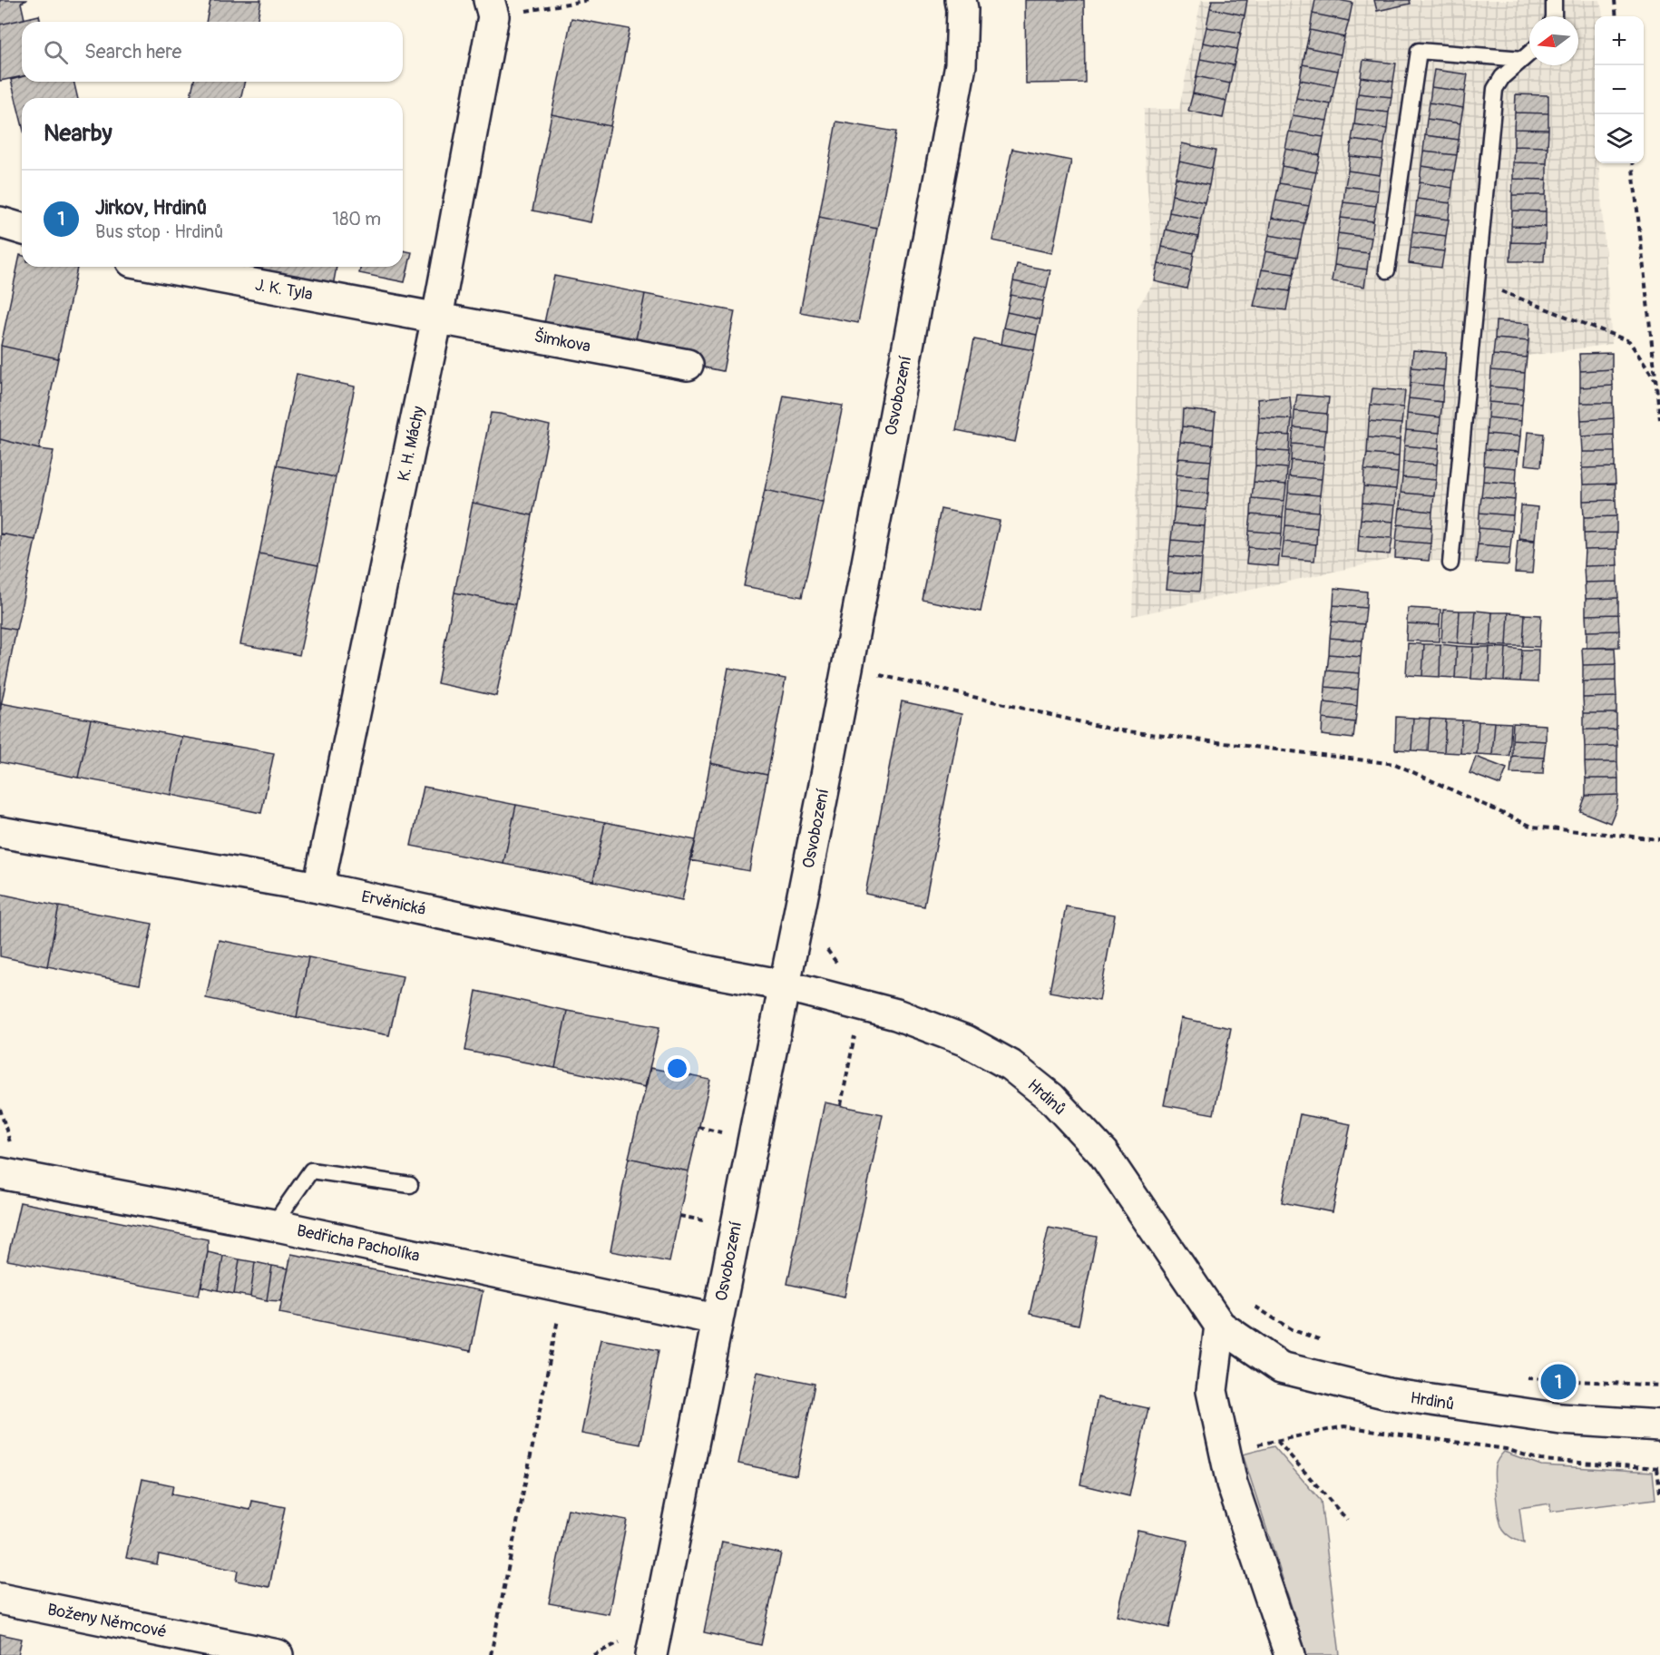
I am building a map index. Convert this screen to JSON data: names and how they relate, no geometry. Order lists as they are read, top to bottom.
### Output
{
  "streets": {
    "street": [
      "J. K. Tyla",
      "Šimkova",
      "Osvobození",
      "K. H. Máchy",
      "Ervěnická",
      "Hrdinů",
      "Bedřicha Pacholíka",
      "Boženy Němcové"
    ]
  },
  "crossings": [
    ["J. K. Tyla", "Šimkova"],
    ["J. K. Tyla", "K. H. Máchy"],
    ["Šimkova", "K. H. Máchy"],
    ["Osvobození", "Ervěnická"],
    ["Osvobození", "Hrdinů"],
    ["Osvobození", "Bedřicha Pacholíka"],
    ["K. H. Máchy", "Ervěnická"],
    ["Ervěnická", "Hrdinů"]
  ],
  "north": "left",
  "page": {
    "map_buttons": ["+", "−"],
    "search": "Search here",
    "heading": "Nearby",
    "list": [
      {
        "mark": "1",
        "name": "Jirkov, Hrdinů",
        "note": "Bus stop · Hrdinů",
        "value": "180 m"
      }
    ],
    "pins": "1"
  }
}
